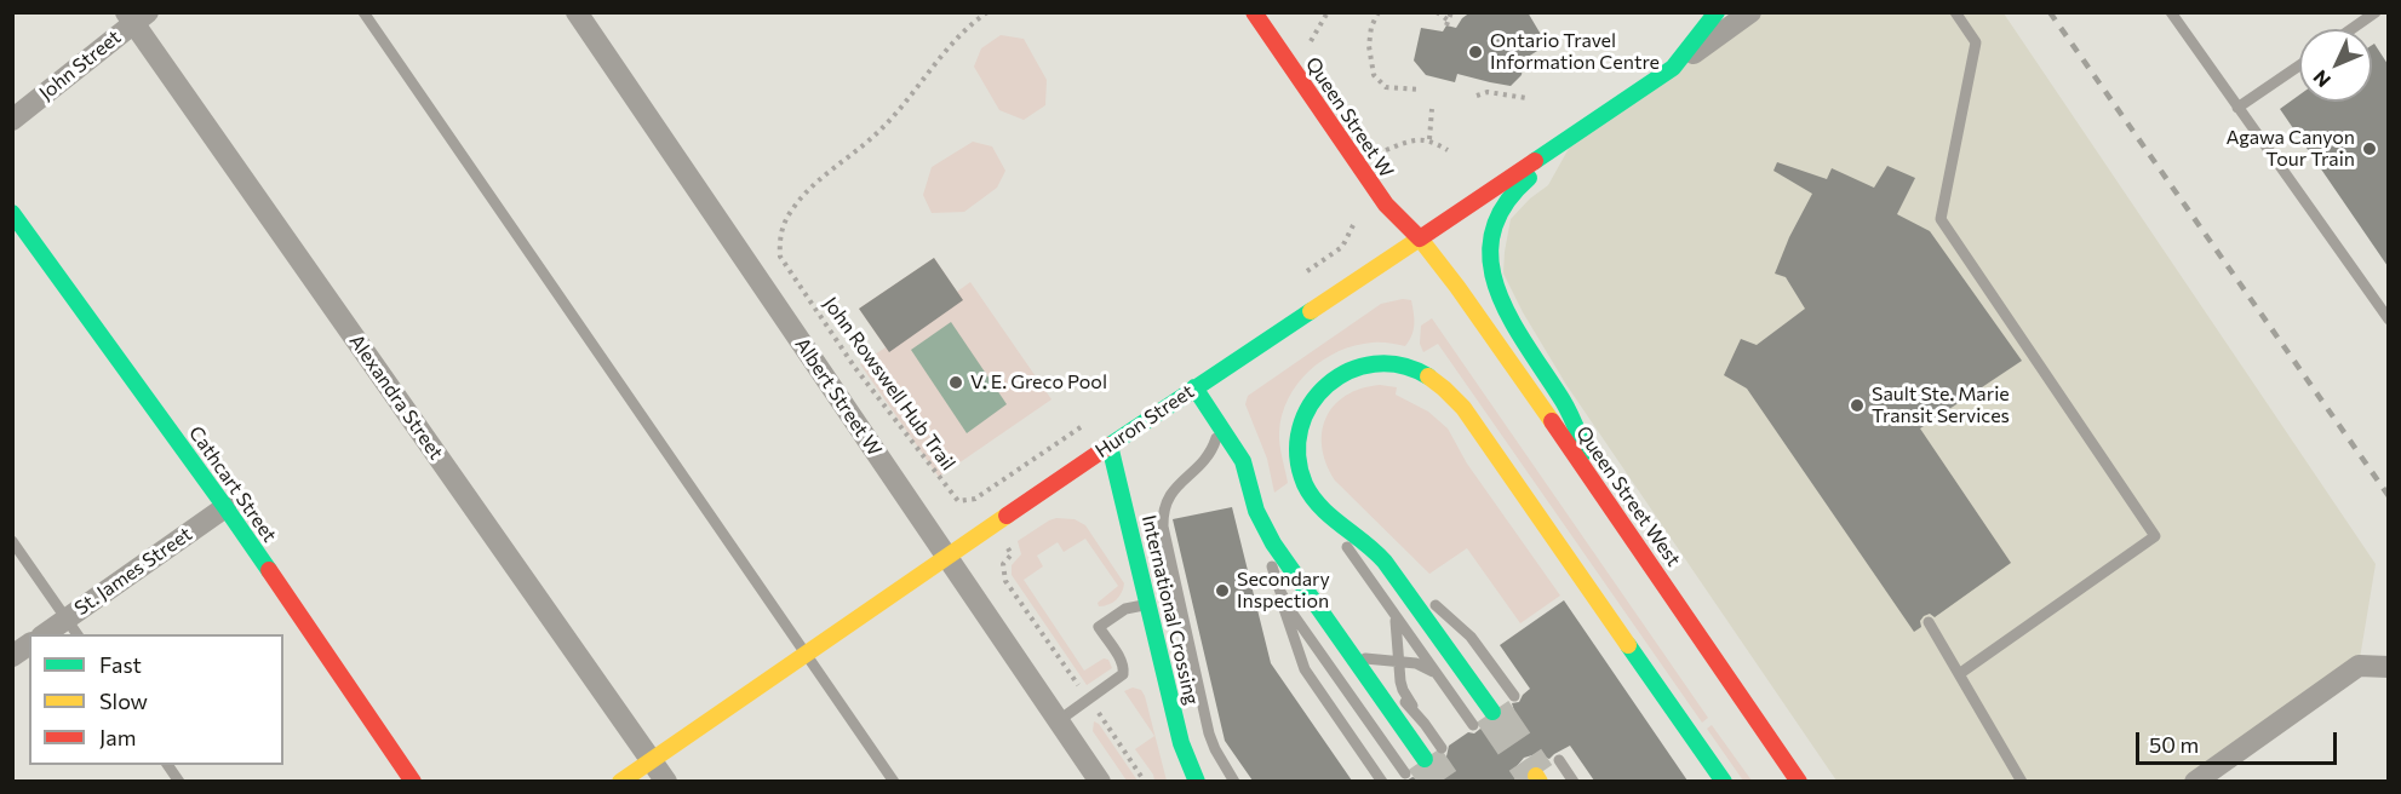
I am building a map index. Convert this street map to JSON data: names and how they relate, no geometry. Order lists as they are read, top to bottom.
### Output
{
  "streets": {
    "main road": [
      "Queen Street W",
      "Huron Street",
      "Cathcart Street",
      "Queen Street West",
      "International Crossing"
    ],
    "street": [
      "John Street",
      "Alexandra Street",
      "Albert Street W",
      "St. James Street"
    ],
    "path": ["John Rowswell Hub Trail"]
  },
  "crossings": [
    ["John Street", "Alexandra Street"],
    ["Queen Street W", "Huron Street"],
    ["Queen Street W", "Queen Street West"],
    ["John Rowswell Hub Trail", "Huron Street"],
    ["Alexandra Street", "Huron Street"],
    ["Albert Street W", "Huron Street"],
    ["Huron Street", "Queen Street West"],
    ["Huron Street", "International Crossing"],
    ["Cathcart Street", "St. James Street"]
  ],
  "places": [
    "Ontario Travel Information Centre",
    "Agawa Canyon Tour Train",
    "V. E. Greco Pool",
    "Sault Ste. Marie Transit Services",
    "Secondary Inspection"
  ],
  "legend": ["Fast", "Slow", "Jam"],
  "scale_bar": "50 m",
  "north": "bottom left"
}
